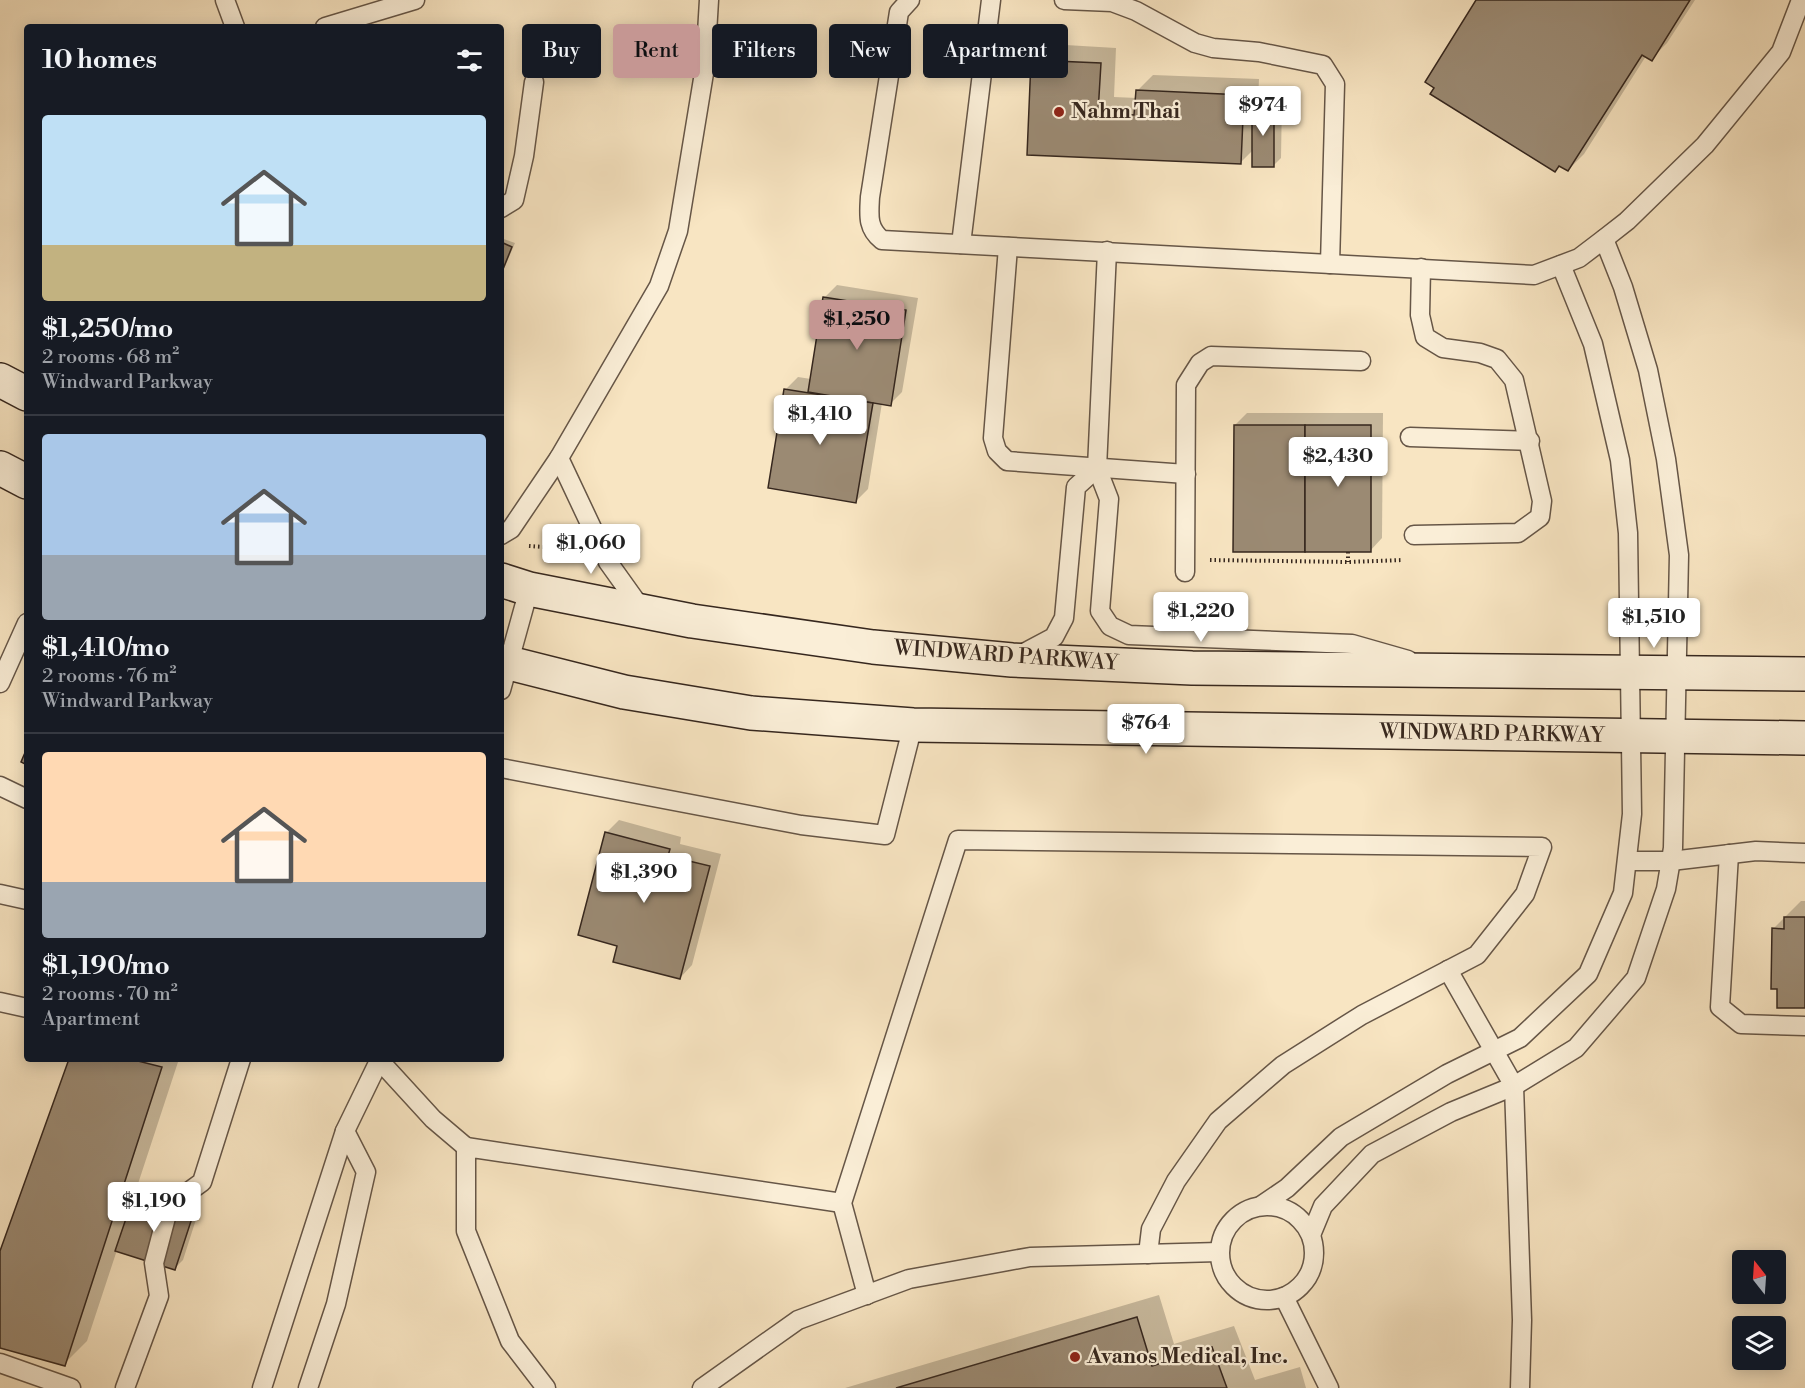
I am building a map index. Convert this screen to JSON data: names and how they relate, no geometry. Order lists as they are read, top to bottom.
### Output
{
  "streets": {
    "main road": ["WINDWARD PARKWAY"]
  },
  "places": ["Nahm Thai", "Avanos Medical, Inc."],
  "north": "top",
  "page": {
    "chip": [
      "Buy",
      "Rent",
      "Filters",
      "New",
      "Apartment"
    ],
    "heading": "10 homes",
    "price": [
      "$974",
      "$1,250",
      "$1,410",
      "$2,430",
      "$1,060",
      "$1,220",
      "$1,510",
      "$764",
      "$1,390",
      "$1,190"
    ],
    "list": [
      {
        "name": "$1,250/mo",
        "note": "2 rooms · 68 m² · Windward Parkway"
      },
      {
        "name": "$1,410/mo",
        "note": "2 rooms · 76 m² · Windward Parkway"
      },
      {
        "name": "$1,190/mo",
        "note": "2 rooms · 70 m² · Apartment"
      }
    ]
  }
}
